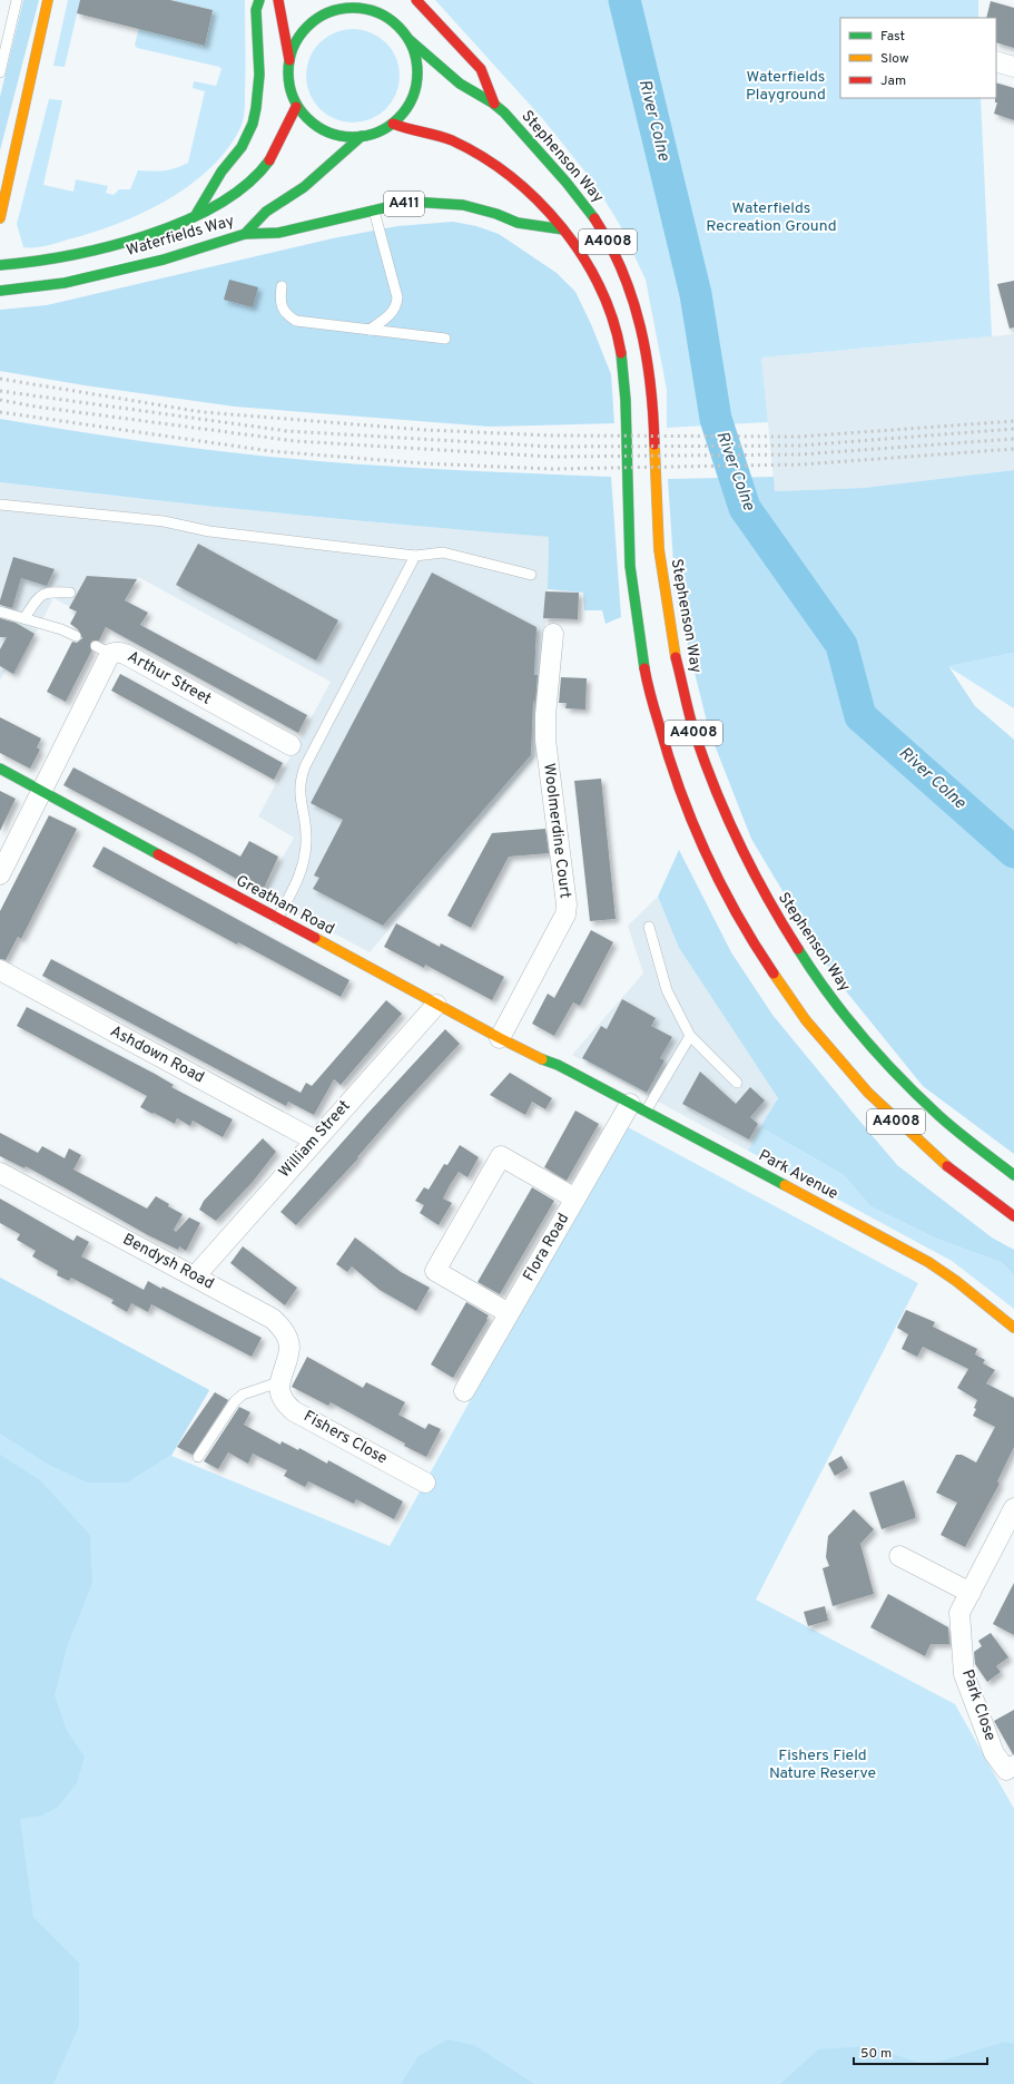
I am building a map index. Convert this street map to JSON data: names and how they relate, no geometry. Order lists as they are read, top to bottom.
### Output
{
  "streets": {
    "main road": [
      "Stephenson Way",
      "A411",
      "Waterfields Way",
      "A4008",
      "Greatham Road",
      "Park Avenue"
    ],
    "street": [
      "Arthur Street",
      "Woolmerdine Court",
      "Ashdown Road",
      "William Street",
      "Flora Road",
      "Bendysh Road",
      "Fishers Close",
      "Park Close"
    ]
  },
  "crossings": [
    ["Stephenson Way", "Waterfields Way"],
    ["Stephenson Way", "A4008"],
    ["A411", "Waterfields Way"],
    ["A411", "A4008"],
    ["Waterfields Way", "A4008"],
    ["Arthur Street", "Greatham Road"],
    ["Woolmerdine Court", "Greatham Road"],
    ["Greatham Road", "William Street"],
    ["Greatham Road", "Park Avenue"],
    ["Ashdown Road", "William Street"],
    ["William Street", "Bendysh Road"],
    ["Park Avenue", "Flora Road"],
    ["Bendysh Road", "Fishers Close"]
  ],
  "water": ["River Colne"],
  "parks": ["Waterfields Playground", "Waterfields Recreation Ground", "Fishers Field Nature Reserve"],
  "legend": ["Fast", "Slow", "Jam"],
  "scale_bar": "50 m"
}
